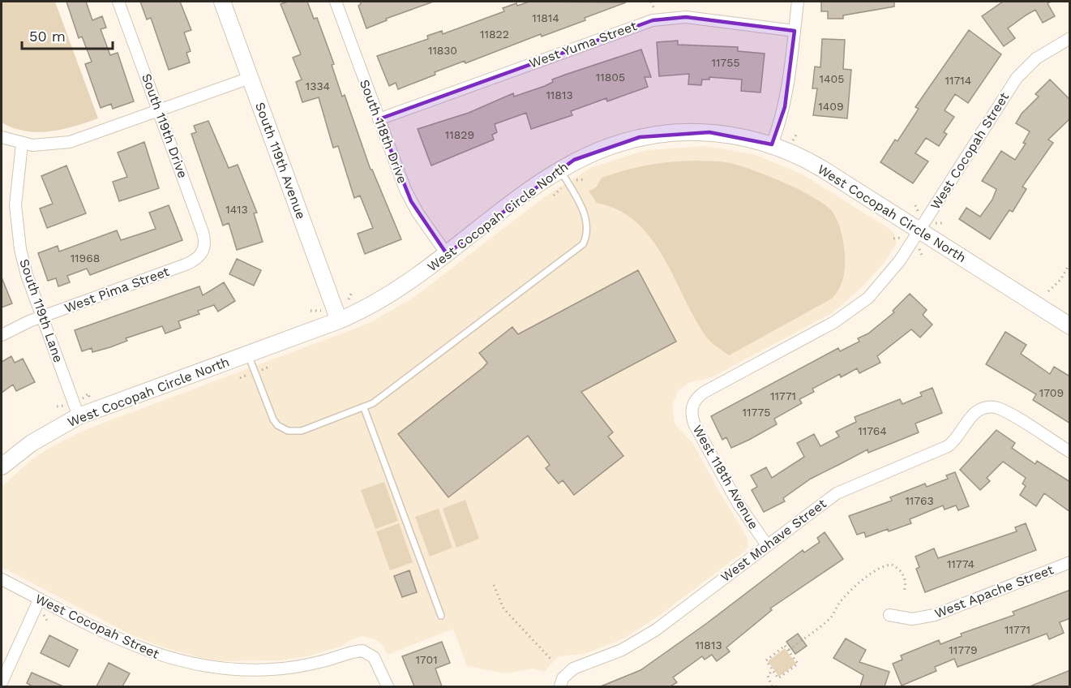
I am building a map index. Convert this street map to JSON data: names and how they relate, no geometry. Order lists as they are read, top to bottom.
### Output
{
  "streets": {
    "street": [
      "West Yuma Street",
      "South 119th Drive",
      "South 118th Drive",
      "West Cocopah Street",
      "South 119th Avenue",
      "West Cocopah Circle North",
      "West Pima Street",
      "South 119th Lane",
      "West 118th Avenue",
      "West Mohave Street",
      "West Apache Street"
    ]
  },
  "crossings": [
    ["West Yuma Street", "South 118th Drive"],
    ["South 119th Drive", "West Pima Street"],
    ["South 118th Drive", "West Cocopah Circle North"],
    ["West Cocopah Street", "West Cocopah Circle North"],
    ["West Cocopah Street", "West 118th Avenue"],
    ["South 119th Avenue", "West Cocopah Circle North"],
    ["West Cocopah Circle North", "South 119th Lane"],
    ["West Pima Street", "South 119th Lane"],
    ["West 118th Avenue", "West Mohave Street"]
  ],
  "house_numbers": [
    "11814",
    "11822",
    "11830",
    "11755",
    "11805",
    "1405",
    "11714",
    "1334",
    "11813",
    "1409",
    "11829",
    "1413",
    "11968",
    "1709",
    "11771",
    "11775",
    "11764",
    "11763",
    "11774",
    "11771",
    "11813",
    "11779",
    "1701"
  ],
  "scale_bar": "50 m"
}
